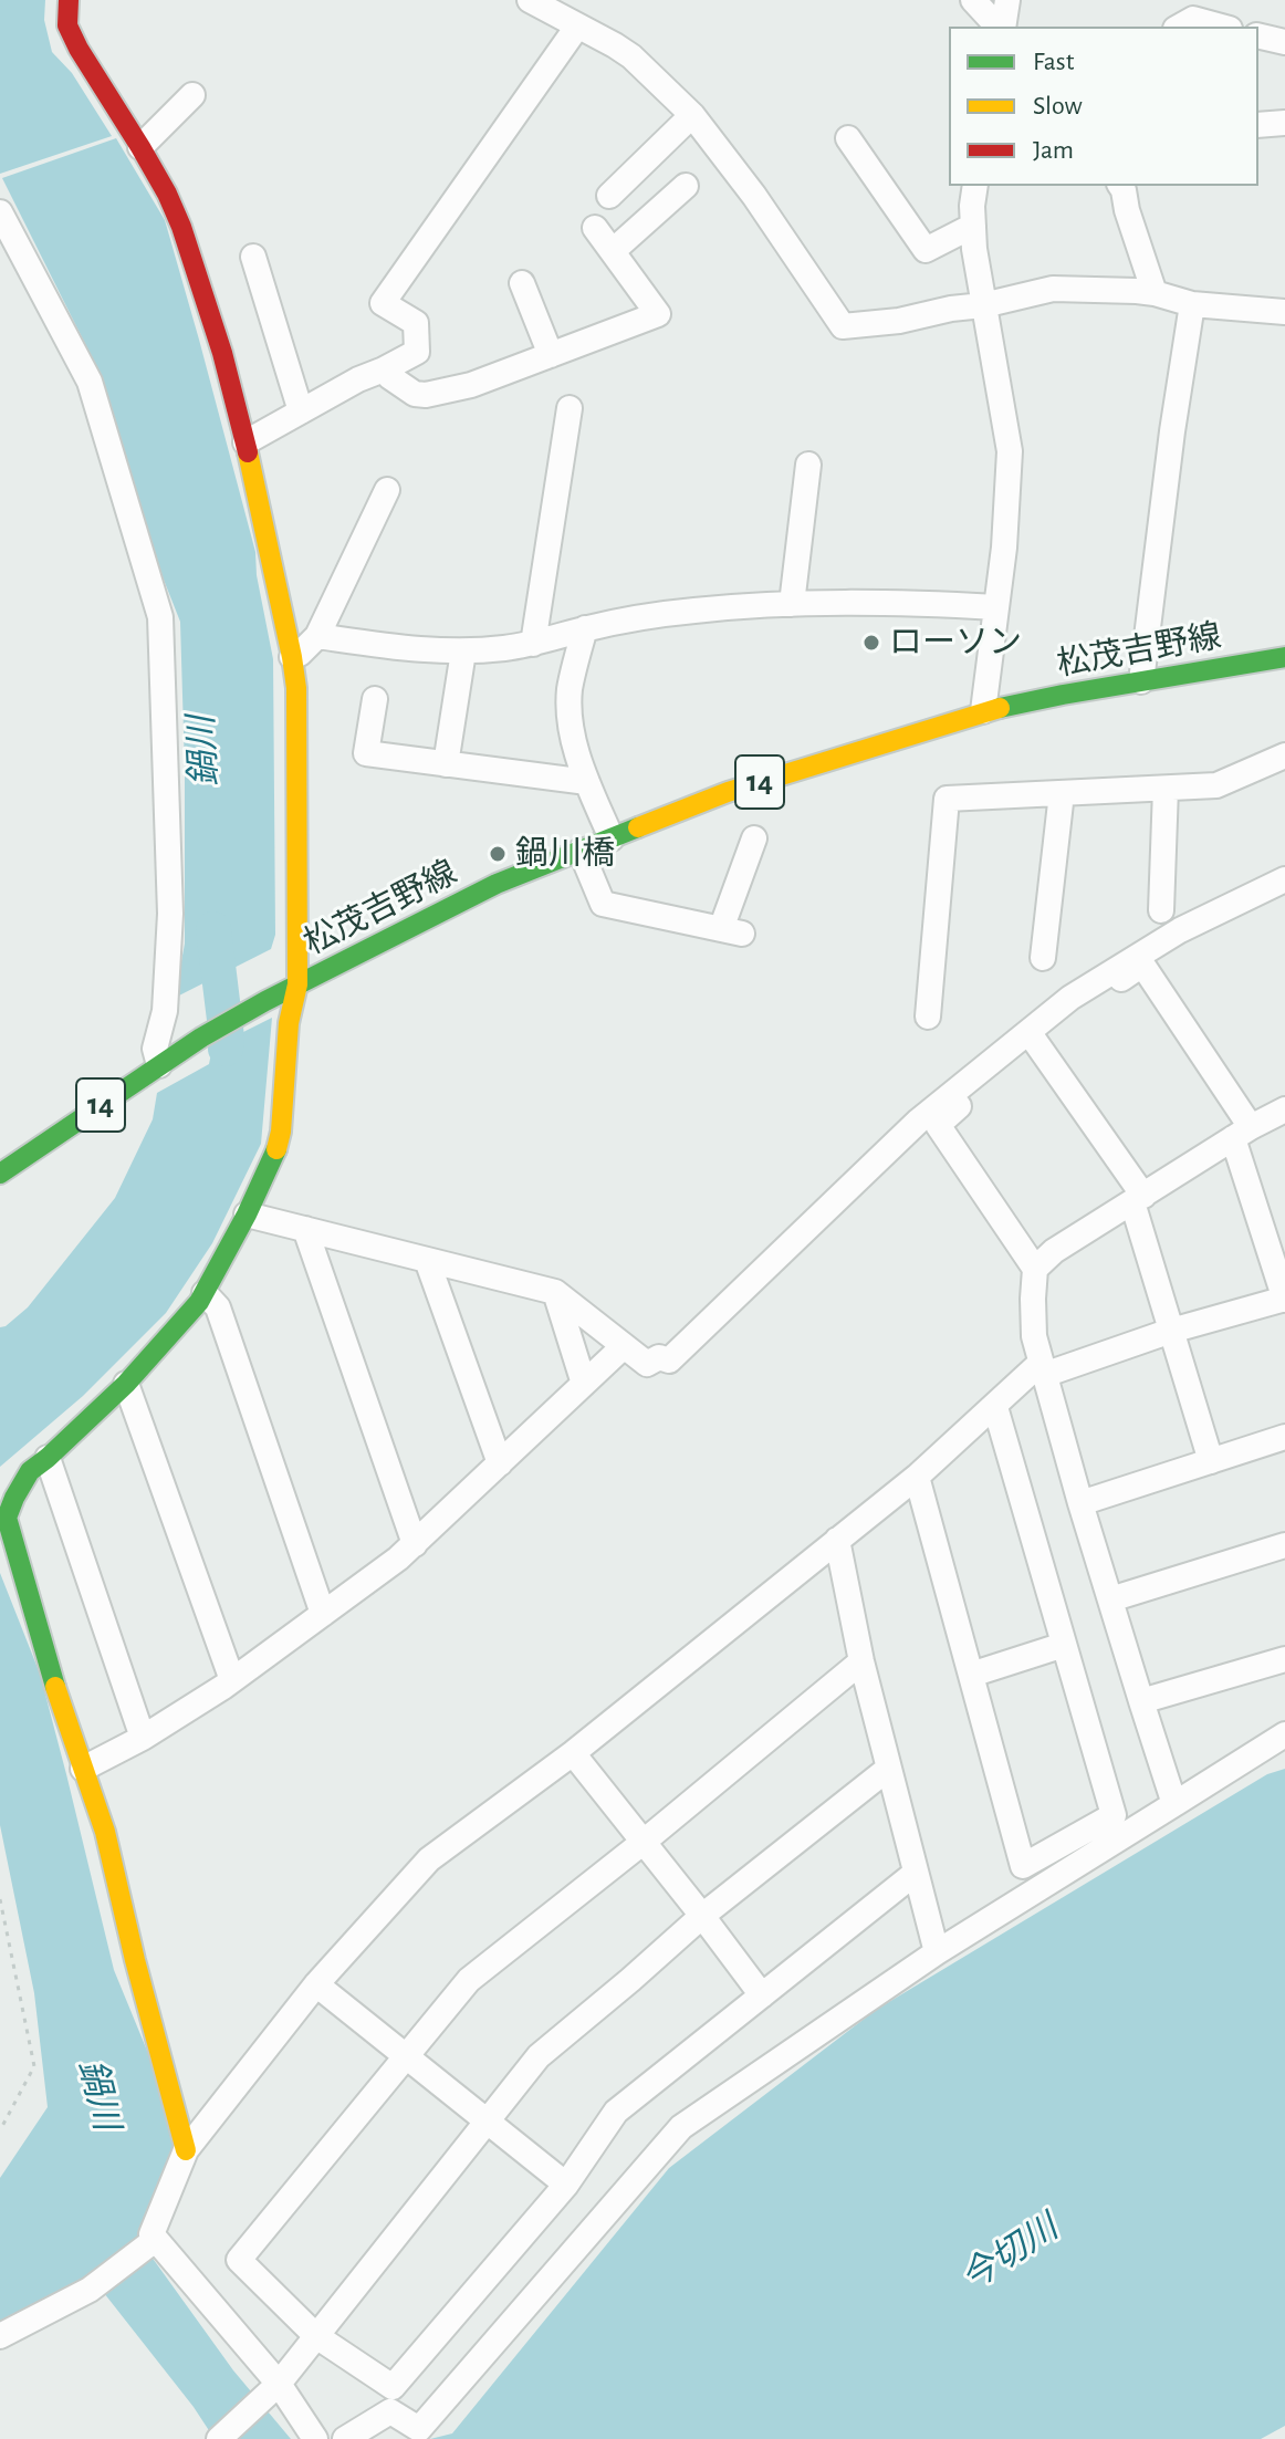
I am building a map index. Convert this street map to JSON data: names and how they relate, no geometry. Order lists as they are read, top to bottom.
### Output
{
  "streets": {
    "street": ["松茂吉野線", "14"]
  },
  "water": ["鍋川", "今切川"],
  "places": ["ローソン", "鍋川橋"],
  "legend": ["Fast", "Slow", "Jam"]
}
